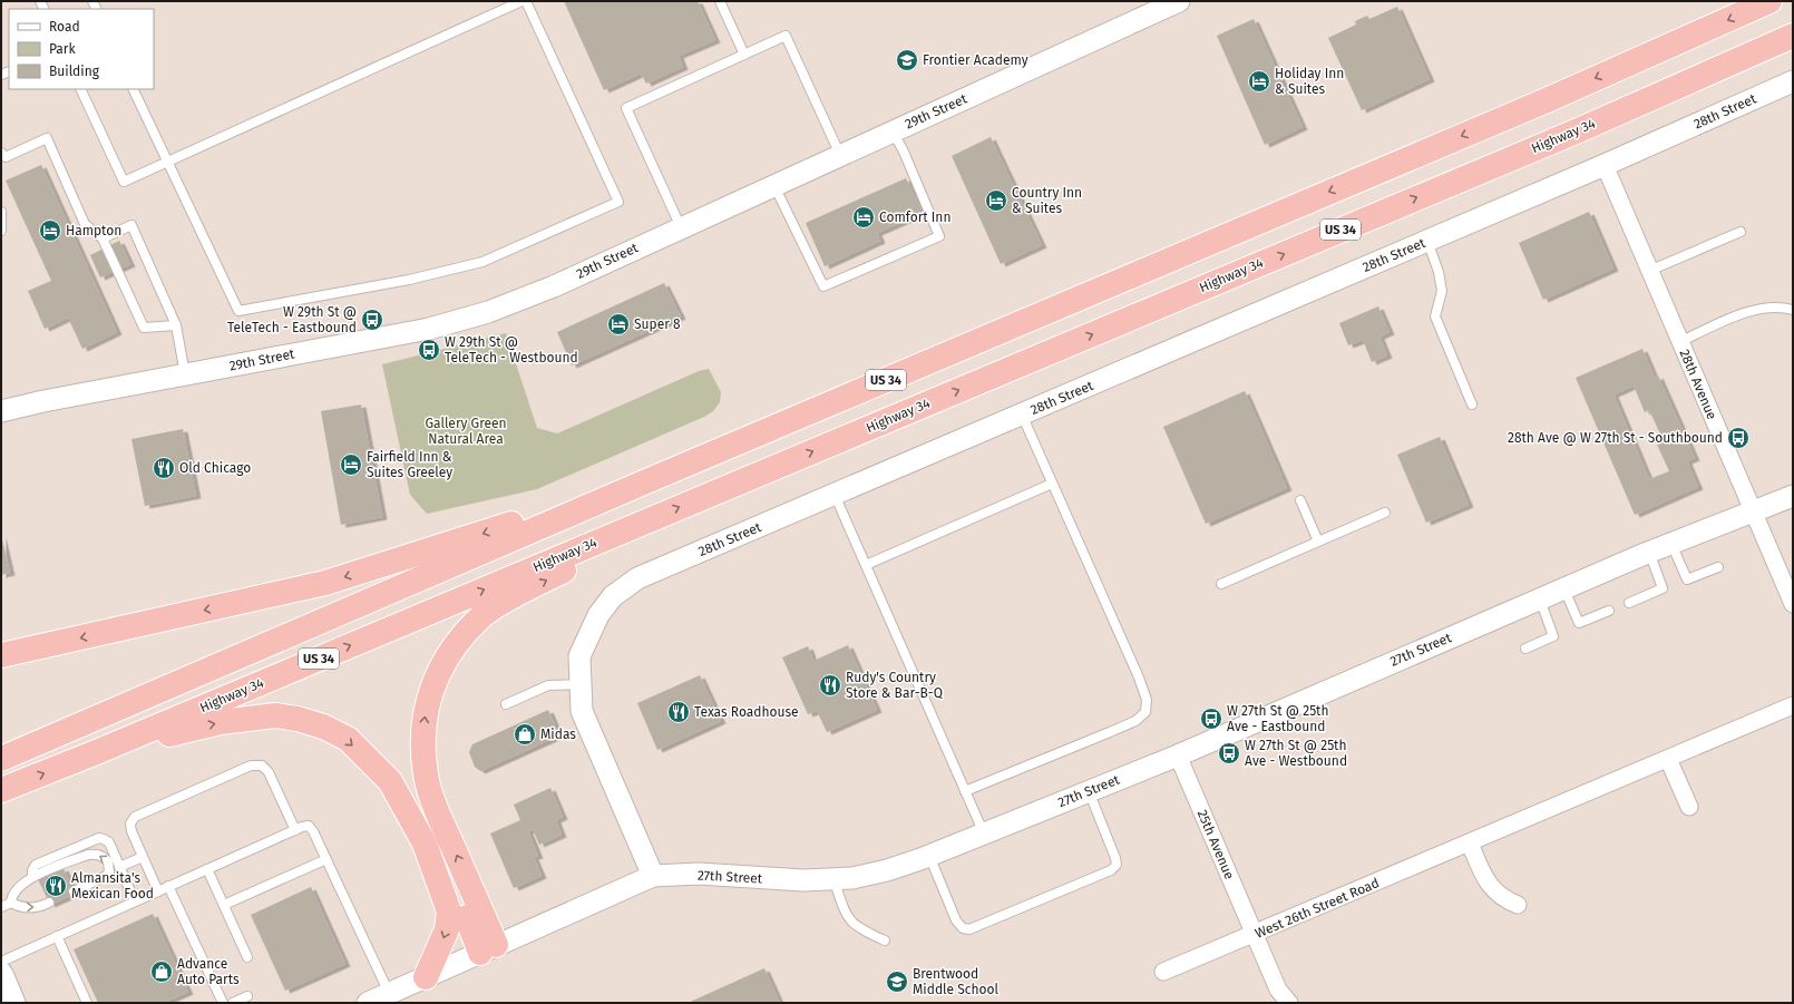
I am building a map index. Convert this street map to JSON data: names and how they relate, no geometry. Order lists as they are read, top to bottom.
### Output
{
  "streets": {
    "highway": ["Highway 34", "US 34"],
    "street": [
      "29th Street",
      "28th Street",
      "28th Avenue",
      "27th Street",
      "25th Avenue",
      "West 26th Street Road"
    ]
  },
  "crossings": [
    ["28th Street", "28th Avenue"],
    ["28th Street", "27th Street"],
    ["28th Avenue", "27th Street"],
    ["27th Street", "25th Avenue"],
    ["25th Avenue", "West 26th Street Road"]
  ],
  "parks": ["Gallery Green Natural Area"],
  "places": {
    "school or university": ["Frontier Academy", "Brentwood Middle School"],
    "hotel": [
      "Holiday Inn & Suites",
      "Country Inn & Suites",
      "Comfort Inn",
      "Hampton",
      "Super 8",
      "Fairfield Inn & Suites Greeley"
    ],
    "bus stop": [
      "W 29th St @ TeleTech - Eastbound",
      "W 29th St @ TeleTech - Westbound",
      "28th Ave @ W 27th St - Southbound",
      "W 27th St @ 25th Ave - Eastbound",
      "W 27th St @ 25th Ave - Westbound"
    ],
    "restaurant": [
      "Old Chicago",
      "Rudy's Country Store & Bar-B-Q",
      "Texas Roadhouse",
      "Almansita's Mexican Food"
    ],
    "shop": ["Midas", "Advance Auto Parts"]
  },
  "legend": ["Road", "Park", "Building"]
}
